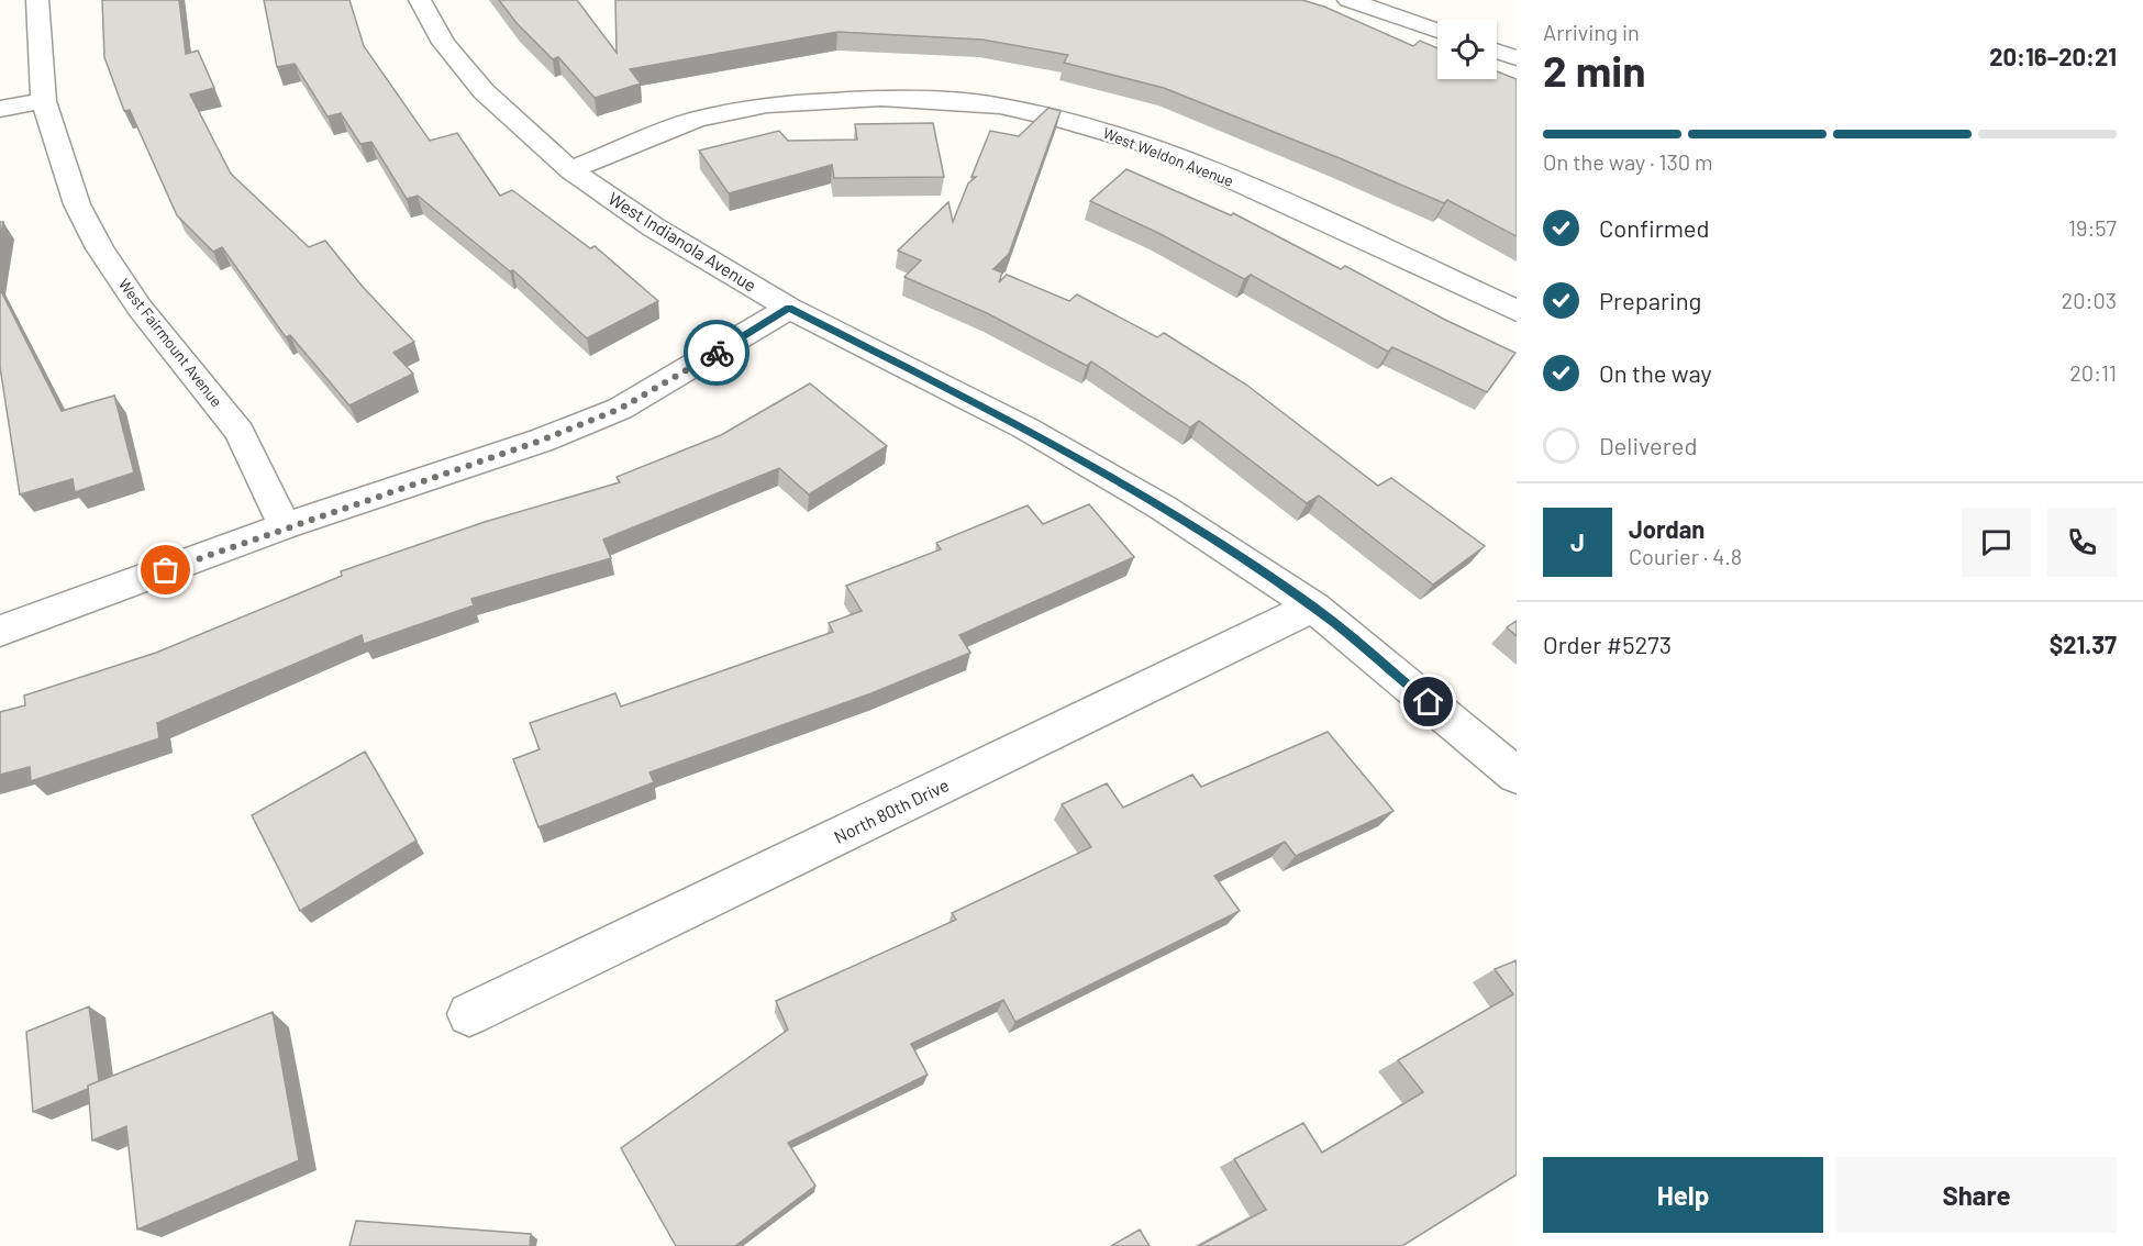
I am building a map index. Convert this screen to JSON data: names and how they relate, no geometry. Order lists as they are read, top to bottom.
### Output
{
  "streets": {
    "street": [
      "West Weldon Avenue",
      "West Indianola Avenue",
      "West Fairmount Avenue",
      "North 80th Drive"
    ]
  },
  "crossings": [
    ["West Weldon Avenue", "West Indianola Avenue"],
    ["West Indianola Avenue", "North 80th Drive"]
  ],
  "page": {
    "heading": ["2 min", "Arriving in", "20:16–20:21"],
    "panel": [
      "Jordan",
      "Courier · 4.8",
      "Order #5273",
      "$21.37"
    ],
    "bar": "On the way · 130 m",
    "list": [
      ["Confirmed", "19:57"],
      ["Preparing", "20:03"],
      ["On the way", "20:11"],
      "Delivered"
    ],
    "round": "J",
    "buttons": ["Help", "Share"]
  }
}
